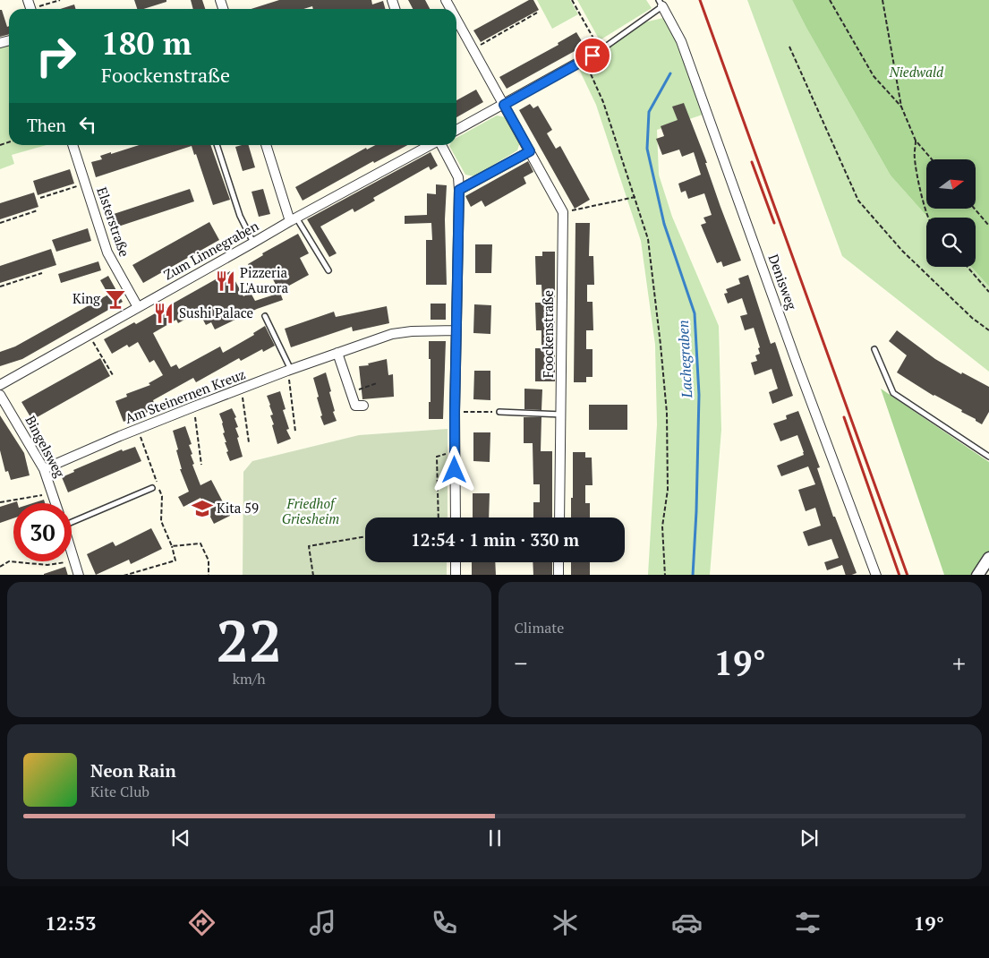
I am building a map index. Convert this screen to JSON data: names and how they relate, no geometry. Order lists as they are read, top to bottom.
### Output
{
  "streets": {
    "street": [
      "Elsterstraße",
      "Zum Linnegraben",
      "Denisweg",
      "Foockenstraße",
      "Am Steinernen Kreuz",
      "Bingelsweg"
    ]
  },
  "crossings": [
    ["Elsterstraße", "Zum Linnegraben"],
    ["Am Steinernen Kreuz", "Bingelsweg"]
  ],
  "water": ["Lachegraben"],
  "parks": ["Niedwald", "Friedhof Griesheim"],
  "places": {
    "restaurant": ["Pizzeria L'Aurora", "Sushi Palace"],
    "bar": ["King"],
    "school or university": ["Kita 59"]
  },
  "north": "right",
  "page": {
    "turn": ["180 m", "Foockenstraße"],
    "then": "Then",
    "limit": "30",
    "trip": "12:54 · 1 min · 330 m",
    "tile": [
      ["22", "km/h"],
      "Climate"
    ],
    "heat": ["−", "19°", "+"],
    "song": ["Neon Rain", "Kite Club"],
    "tabs": ["12:53", "19°"]
  }
}
